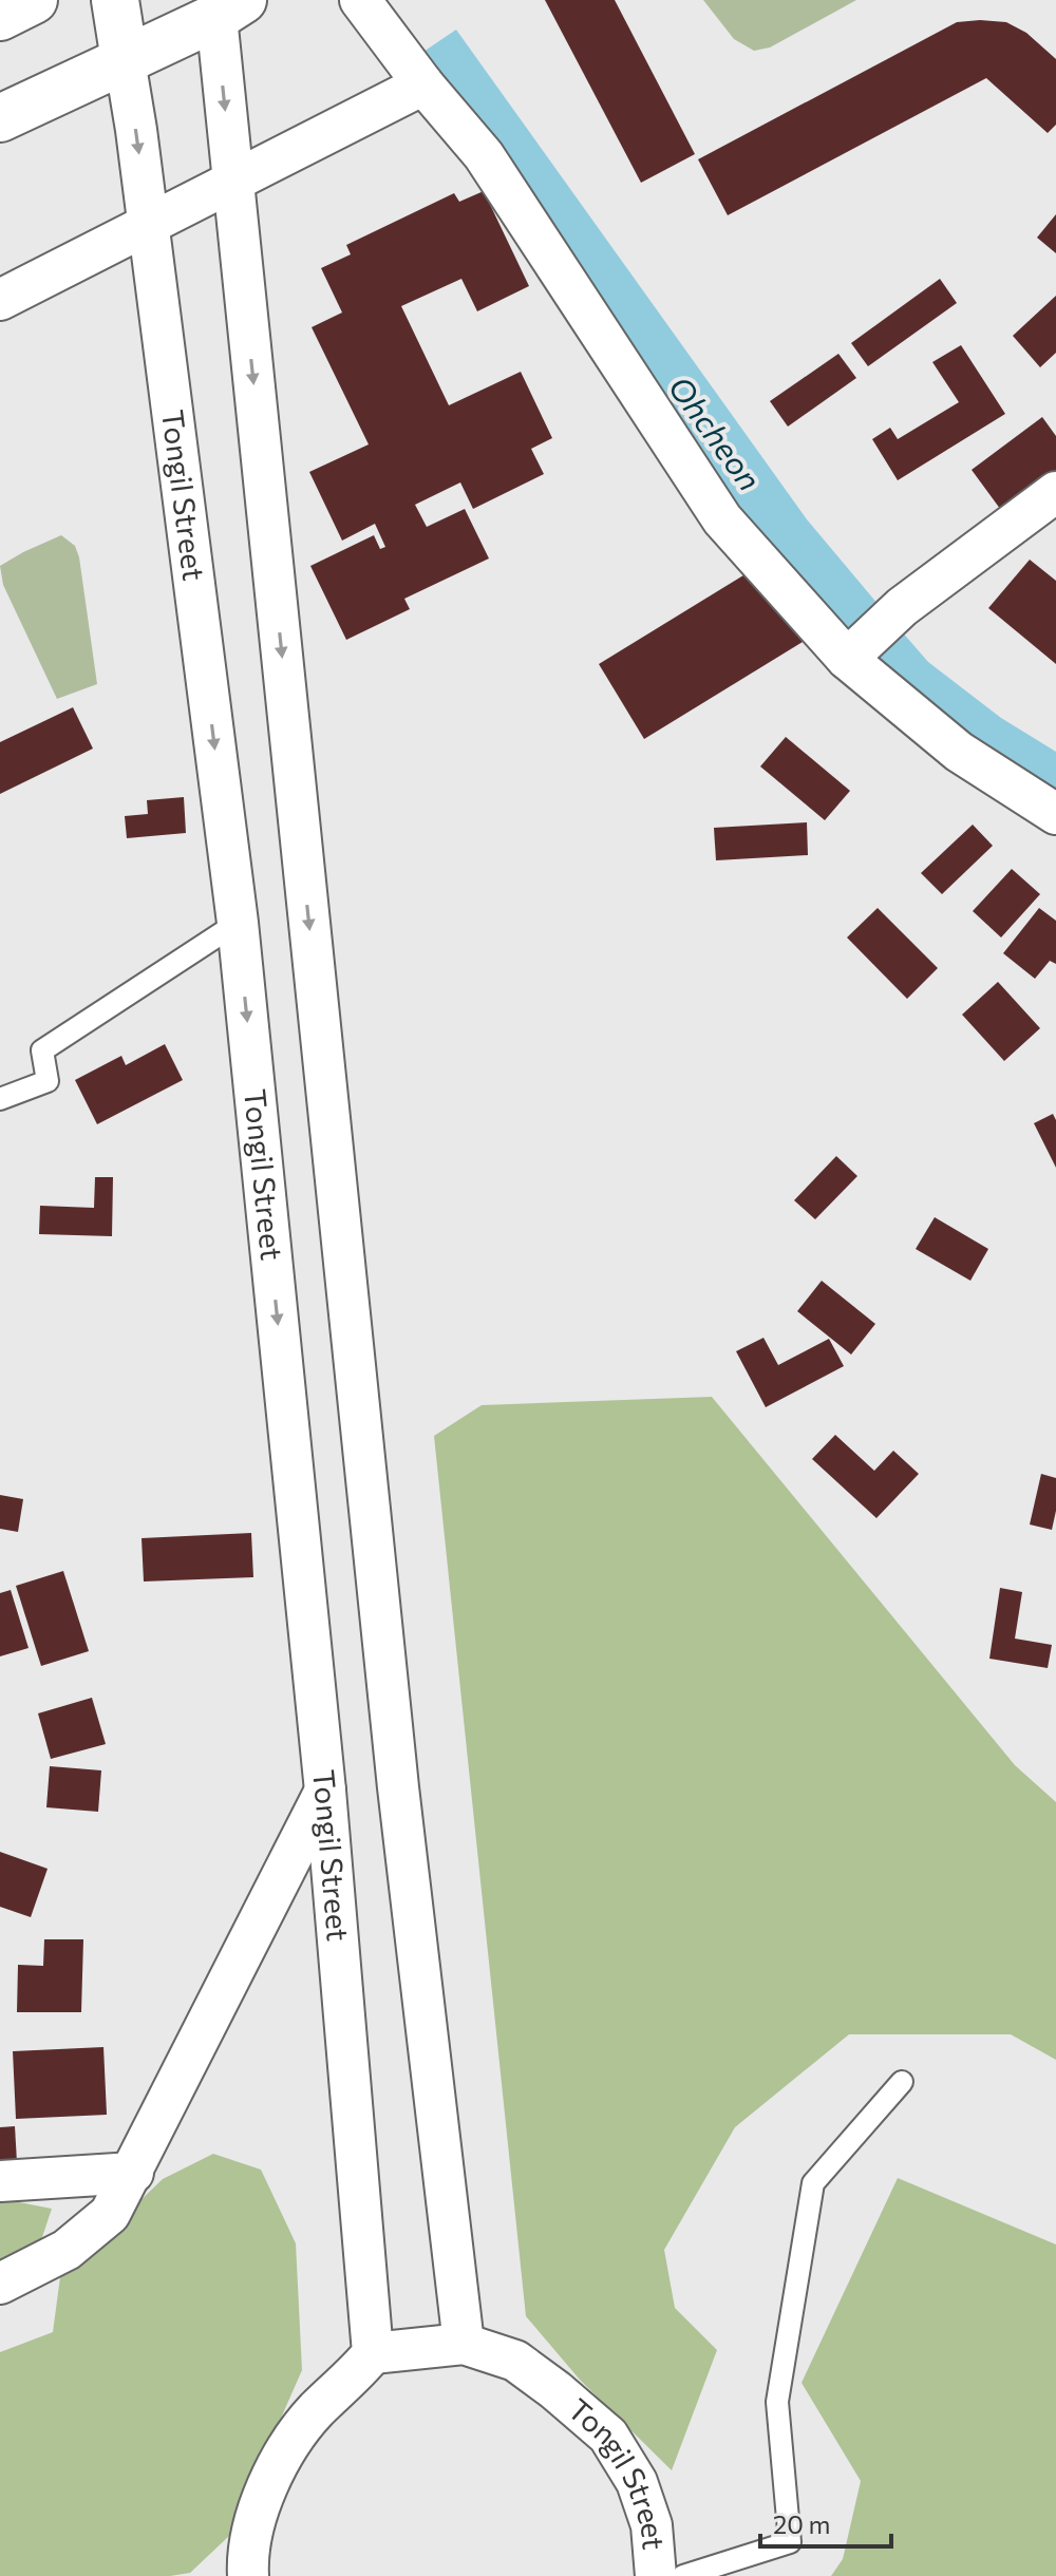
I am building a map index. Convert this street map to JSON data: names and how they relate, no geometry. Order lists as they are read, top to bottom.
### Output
{
  "streets": {
    "main road": ["Tongil Street"]
  },
  "one_way": ["Tongil Street"],
  "water": ["Ohcheon"],
  "scale_bar": "20 m"
}
